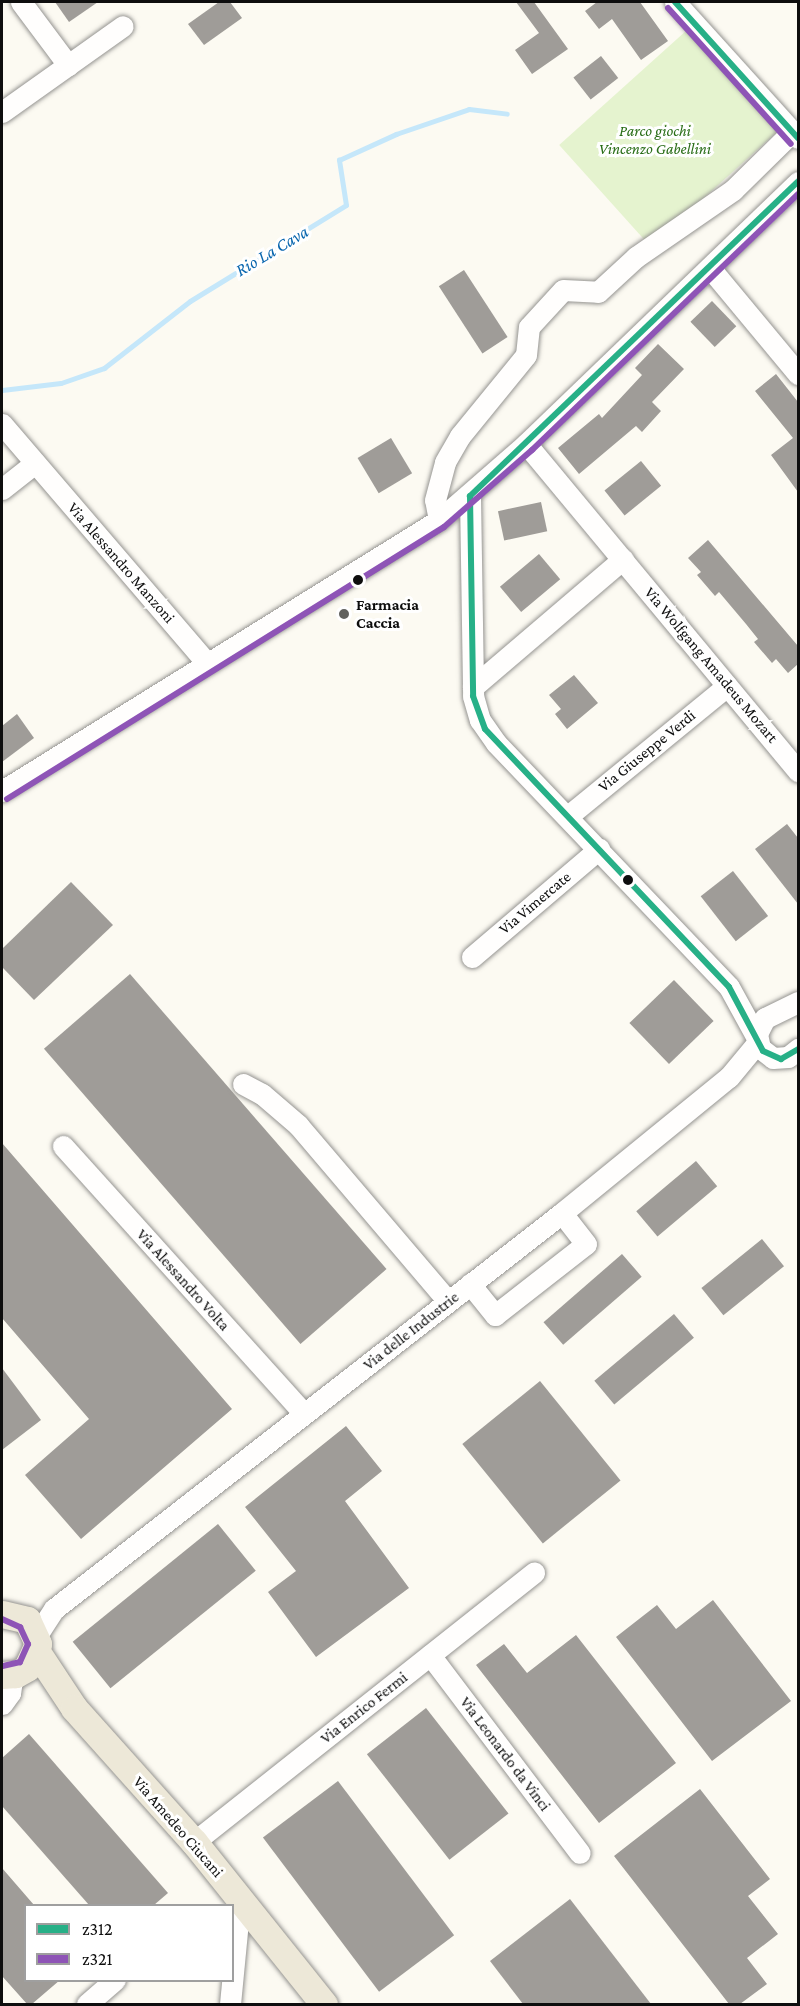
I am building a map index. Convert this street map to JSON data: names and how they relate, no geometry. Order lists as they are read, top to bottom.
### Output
{
  "streets": {
    "main road": ["Via Amedeo Ciucani"],
    "street": [
      "Via Alessandro Manzoni",
      "Via Wolfgang Amadeus Mozart",
      "Via Giuseppe Verdi",
      "Via Vimercate",
      "Via Alessandro Volta",
      "Via delle Industrie",
      "Via Enrico Fermi",
      "Via Leonardo da Vinci"
    ]
  },
  "crossings": [
    ["Via Wolfgang Amadeus Mozart", "Via Giuseppe Verdi"],
    ["Via Alessandro Volta", "Via delle Industrie"],
    ["Via delle Industrie", "Via Amedeo Ciucani"],
    ["Via Enrico Fermi", "Via Leonardo da Vinci"],
    ["Via Enrico Fermi", "Via Amedeo Ciucani"]
  ],
  "water": ["Rio La Cava"],
  "parks": ["Parco giochi Vincenzo Gabellini"],
  "places": ["Farmacia Caccia"],
  "lines": ["transit line z312", "transit line z321"],
  "legend": ["z312", "z321"]
}
